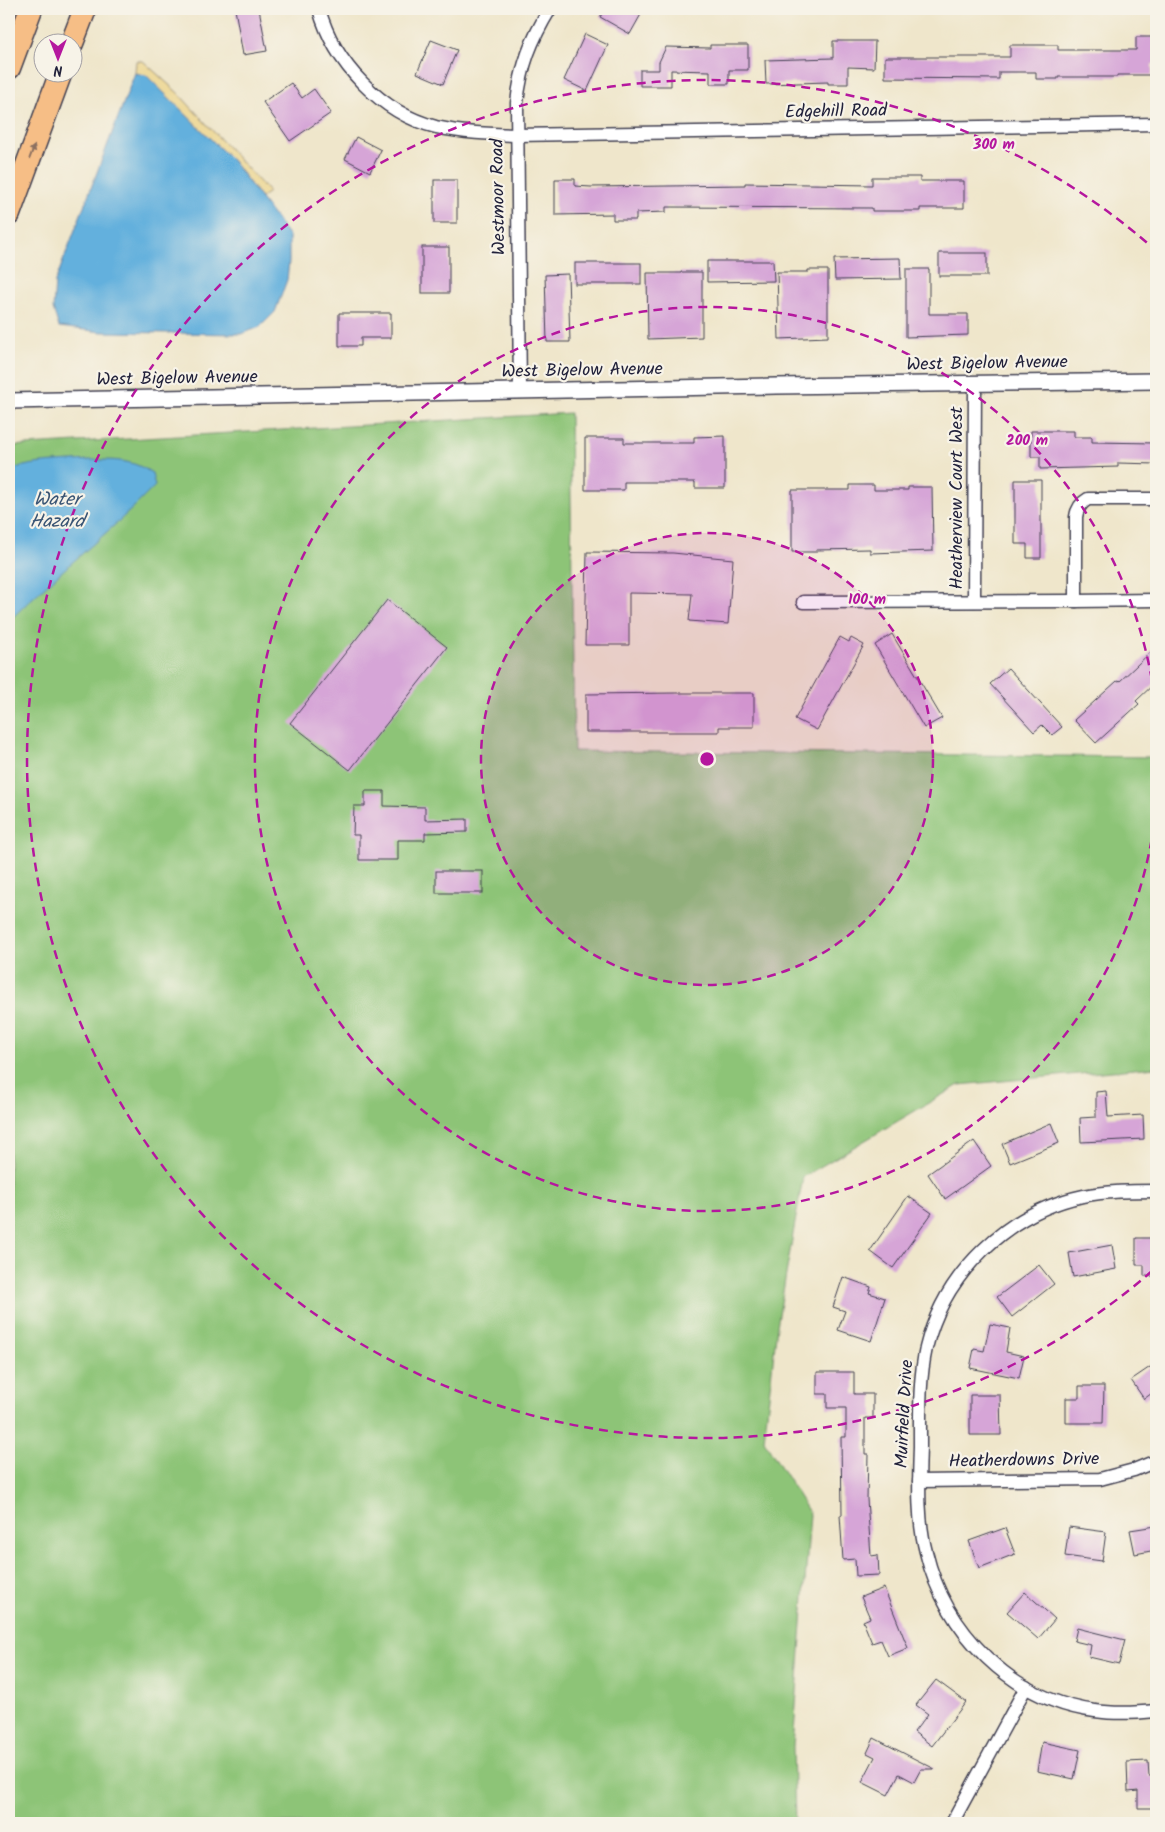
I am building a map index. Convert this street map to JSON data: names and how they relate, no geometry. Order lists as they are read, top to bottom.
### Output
{
  "streets": {
    "street": [
      "Edgehill Road",
      "Westmoor Road",
      "West Bigelow Avenue",
      "Heatherview Court West",
      "Muirfield Drive",
      "Heatherdowns Drive"
    ]
  },
  "crossings": [
    ["Edgehill Road", "Westmoor Road"],
    ["Westmoor Road", "West Bigelow Avenue"],
    ["West Bigelow Avenue", "Heatherview Court West"],
    ["Muirfield Drive", "Heatherdowns Drive"]
  ],
  "water": ["Water Hazard"],
  "north": "bottom",
  "rings": ["300 m", "200 m", "100 m"]
}
